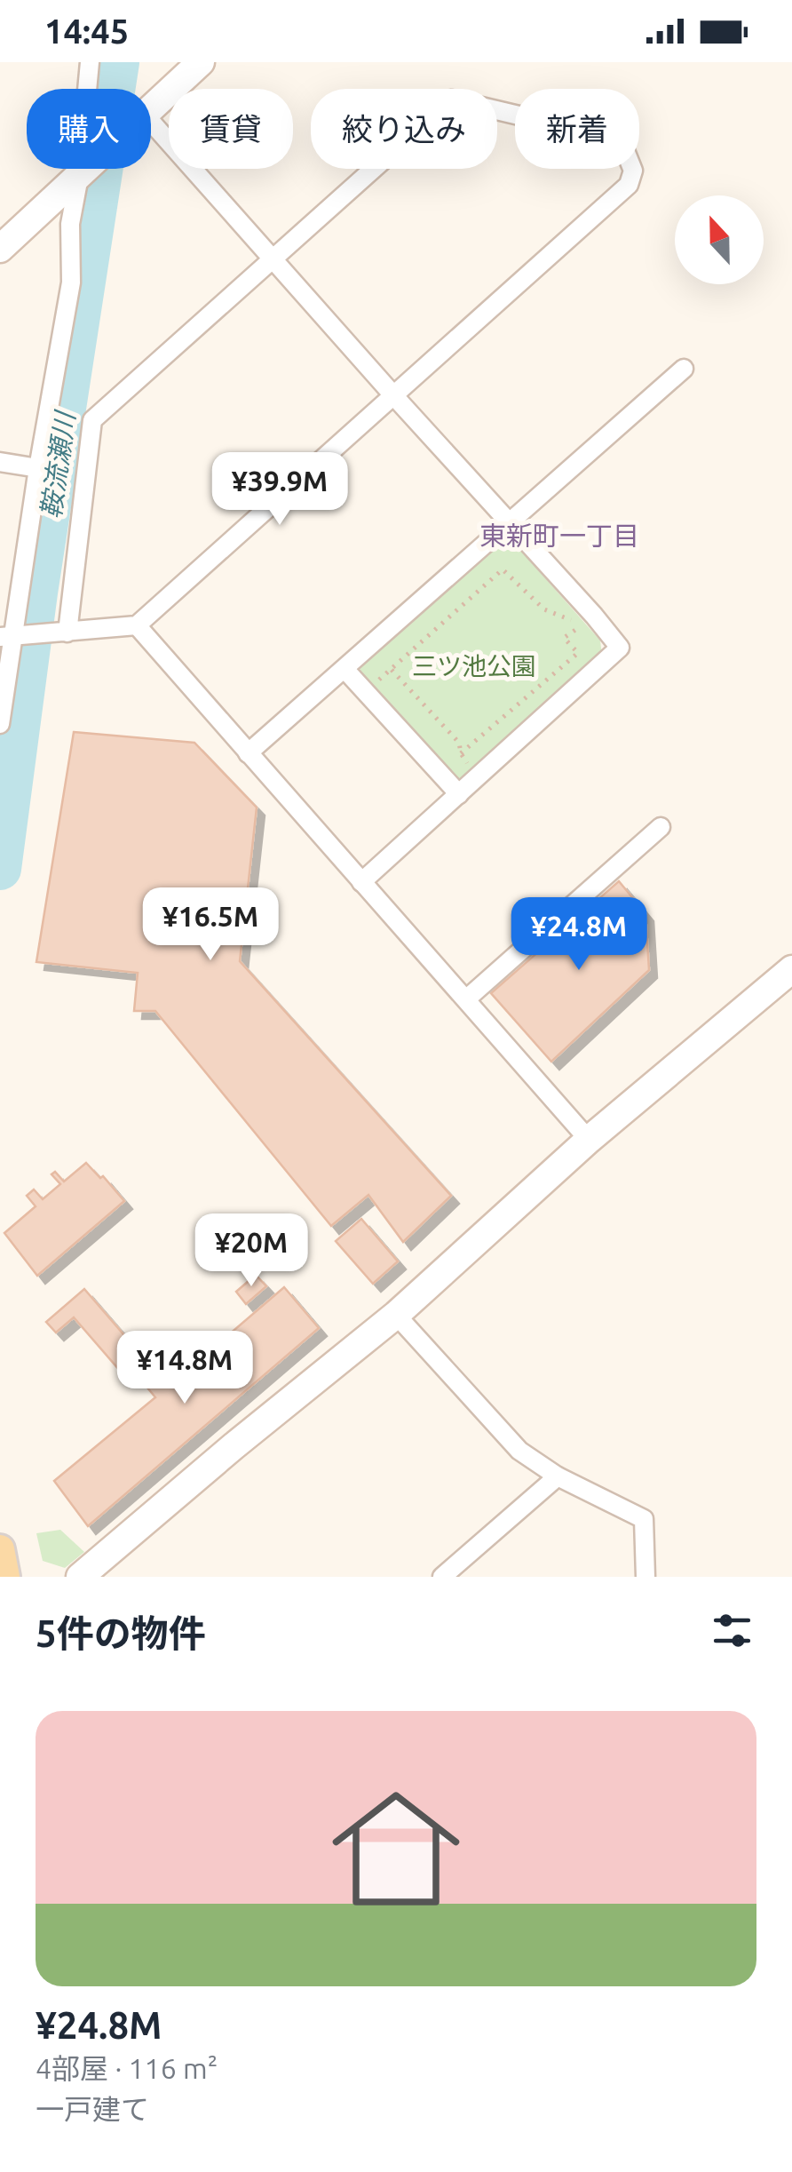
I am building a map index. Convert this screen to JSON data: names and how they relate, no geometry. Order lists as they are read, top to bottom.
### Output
{
  "districts": ["東新町一丁目"],
  "water": ["鞍流瀬川"],
  "parks": ["三ツ池公園"],
  "north": "top",
  "page": {
    "status": "14:45",
    "chip": [
      "購入",
      "賃貸",
      "絞り込み",
      "新着"
    ],
    "price": [
      "¥39.9M",
      "¥16.5M",
      "¥24.8M",
      "¥20M",
      "¥14.8M"
    ],
    "heading": "5件の物件",
    "list": [
      {
        "name": "¥24.8M",
        "note": "4部屋 · 116 m² · 一戸建て"
      }
    ]
  }
}
